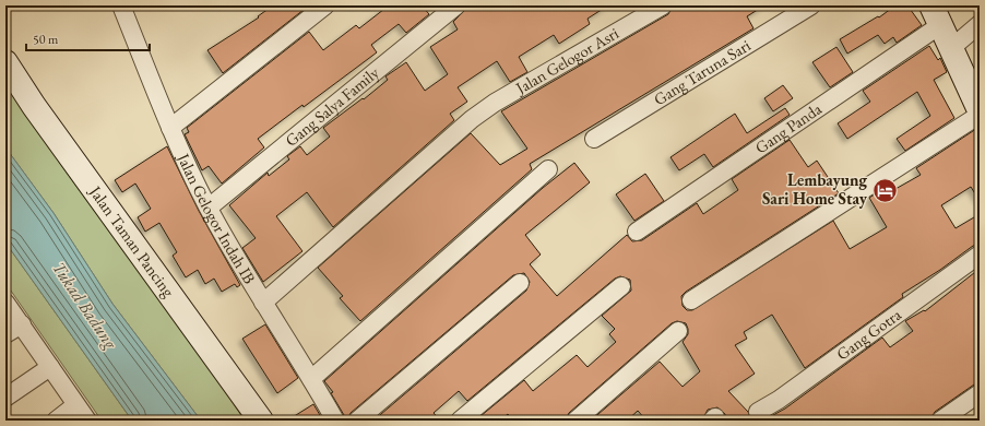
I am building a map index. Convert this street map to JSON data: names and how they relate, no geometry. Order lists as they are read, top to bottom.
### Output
{
  "streets": {
    "street": [
      "Jalan Gelogor Asri",
      "Gang Taruna Sari",
      "Gang Salya Family",
      "Gang Panda",
      "Jalan Gelogor Indah IB",
      "Jalan Taman Pancing",
      "Gang Gotra"
    ]
  },
  "crossings": [
    ["Jalan Gelogor Asri", "Jalan Gelogor Indah IB"],
    ["Gang Salya Family", "Jalan Gelogor Indah IB"]
  ],
  "water": ["Tukad Badung"],
  "places": {
    "hotel": ["Lembayung Sari Home Stay"]
  },
  "scale_bar": "50 m"
}
